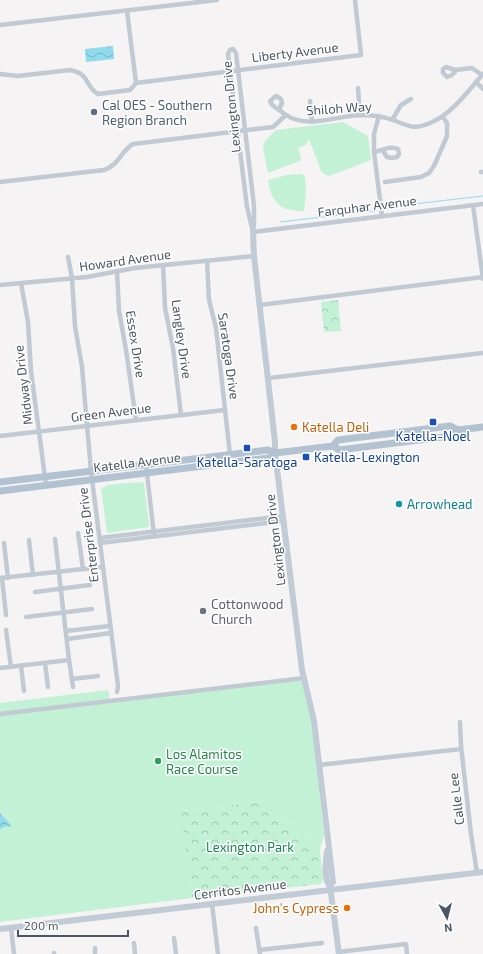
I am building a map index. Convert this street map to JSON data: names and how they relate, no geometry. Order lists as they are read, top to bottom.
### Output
{
  "streets": {
    "main road": ["Katella Avenue"],
    "street": [
      "Liberty Avenue",
      "Lexington Drive",
      "Shiloh Way",
      "Farquhar Avenue",
      "Howard Avenue",
      "Langley Drive",
      "Essex Drive",
      "Saratoga Drive",
      "Midway Drive",
      "Green Avenue",
      "Enterprise Drive",
      "Calle Lee",
      "Cerritos Avenue"
    ]
  },
  "crossings": [
    ["Liberty Avenue", "Lexington Drive"],
    ["Lexington Drive", "Farquhar Avenue"],
    ["Lexington Drive", "Howard Avenue"],
    ["Lexington Drive", "Katella Avenue"],
    ["Lexington Drive", "Cerritos Avenue"],
    ["Howard Avenue", "Langley Drive"],
    ["Howard Avenue", "Essex Drive"],
    ["Howard Avenue", "Saratoga Drive"],
    ["Howard Avenue", "Midway Drive"],
    ["Howard Avenue", "Enterprise Drive"],
    ["Langley Drive", "Green Avenue"],
    ["Essex Drive", "Green Avenue"],
    ["Saratoga Drive", "Green Avenue"],
    ["Saratoga Drive", "Katella Avenue"],
    ["Midway Drive", "Green Avenue"],
    ["Midway Drive", "Katella Avenue"],
    ["Green Avenue", "Enterprise Drive"],
    ["Katella Avenue", "Enterprise Drive"],
    ["Calle Lee", "Cerritos Avenue"]
  ],
  "parks": ["Lexington Park"],
  "places": {
    "other": [
      "Cal OES - Southern Region Branch",
      "Katella Deli",
      "Arrowhead",
      "Cottonwood Church",
      "Los Alamitos Race Course",
      "John's Cypress"
    ],
    "transit": ["Katella-Noel", "Katella-Saratoga", "Katella-Lexington"]
  },
  "scale_bar": "200 m",
  "north": "bottom"
}
